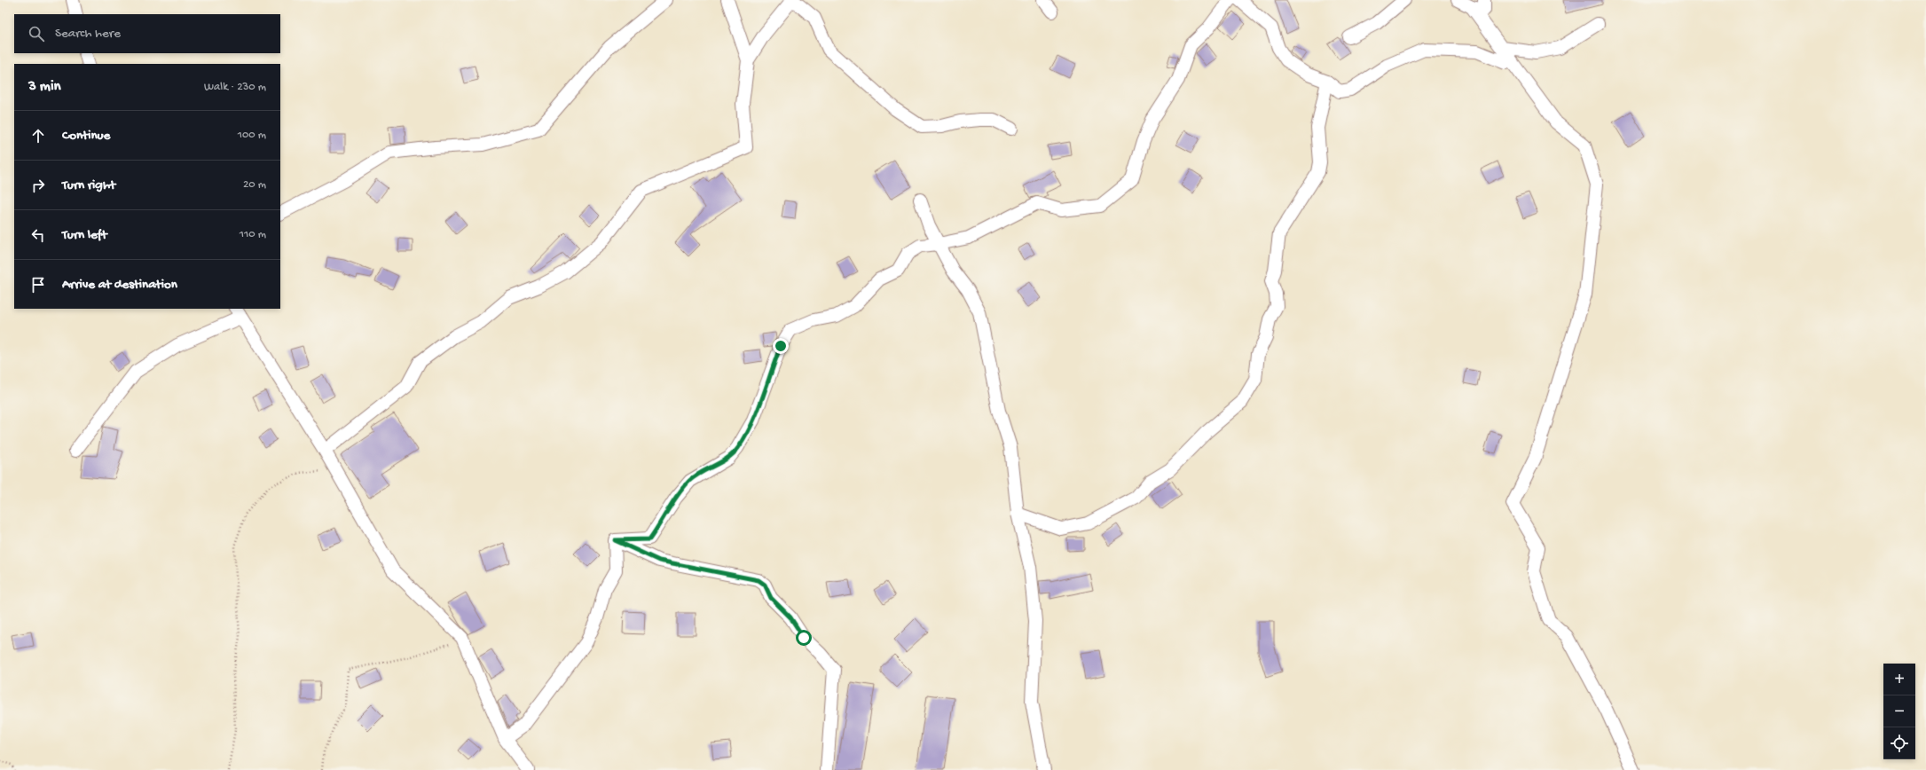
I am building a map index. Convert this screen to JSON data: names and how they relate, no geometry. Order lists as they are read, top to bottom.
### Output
{
  "page": {
    "search": "Search here",
    "heading": ["3 min", "Walk · 230 m"],
    "list": [
      ["Continue", "100 m"],
      ["Turn right", "20 m"],
      ["Turn left", "110 m"],
      "Arrive at destination"
    ],
    "map_buttons": ["+", "−"]
  }
}
